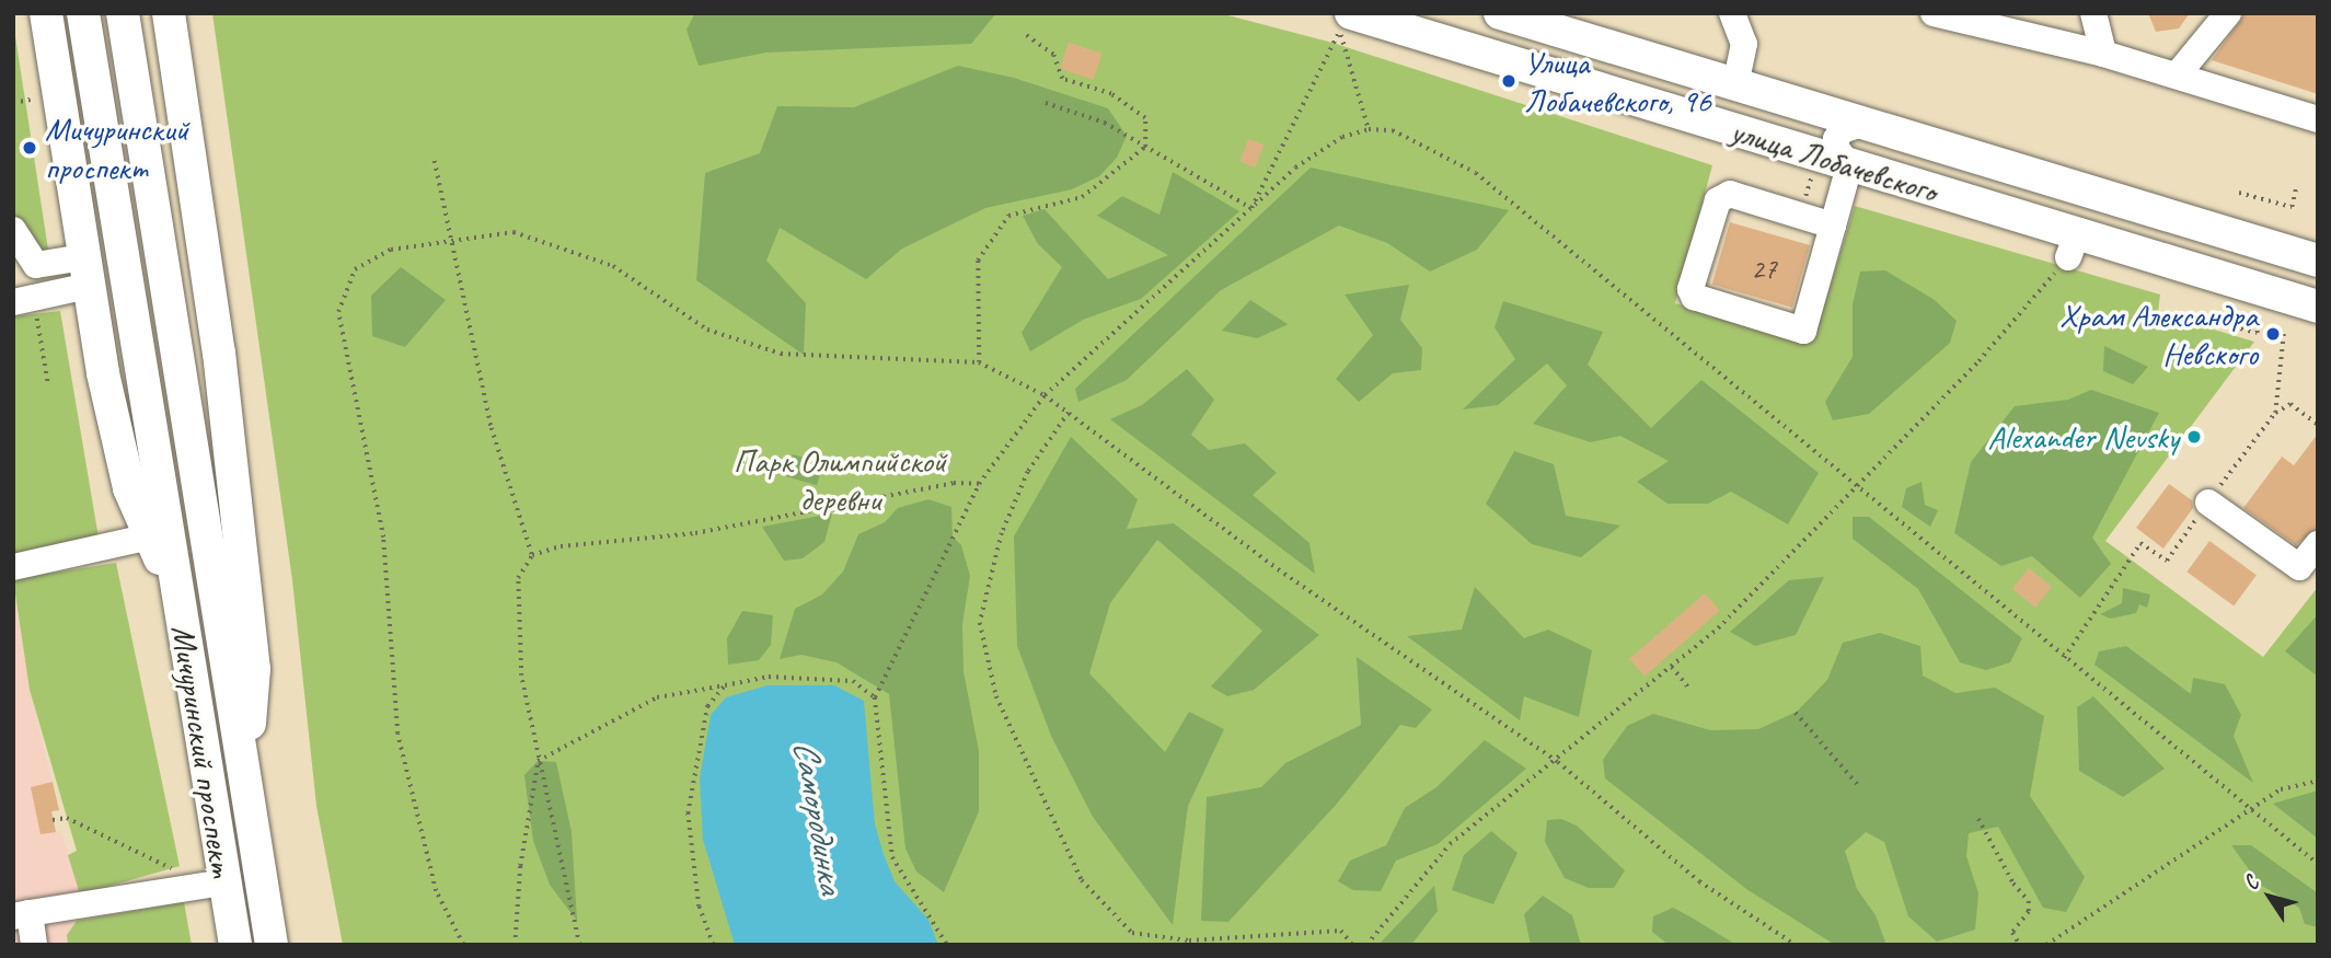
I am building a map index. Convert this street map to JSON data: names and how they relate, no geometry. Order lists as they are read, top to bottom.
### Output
{
  "streets": {
    "main road": ["улица Лобачевского", "Мичуринский проспект"]
  },
  "water": ["Самородинка"],
  "parks": ["Парк Олимпийской деревни"],
  "places": [
    "Улица Лобачевского, 96",
    "Мичуринский проспект",
    "Храм Александра Невского",
    "Alexander Nevsky"
  ],
  "house_numbers": ["27"],
  "north": "top left"
}
